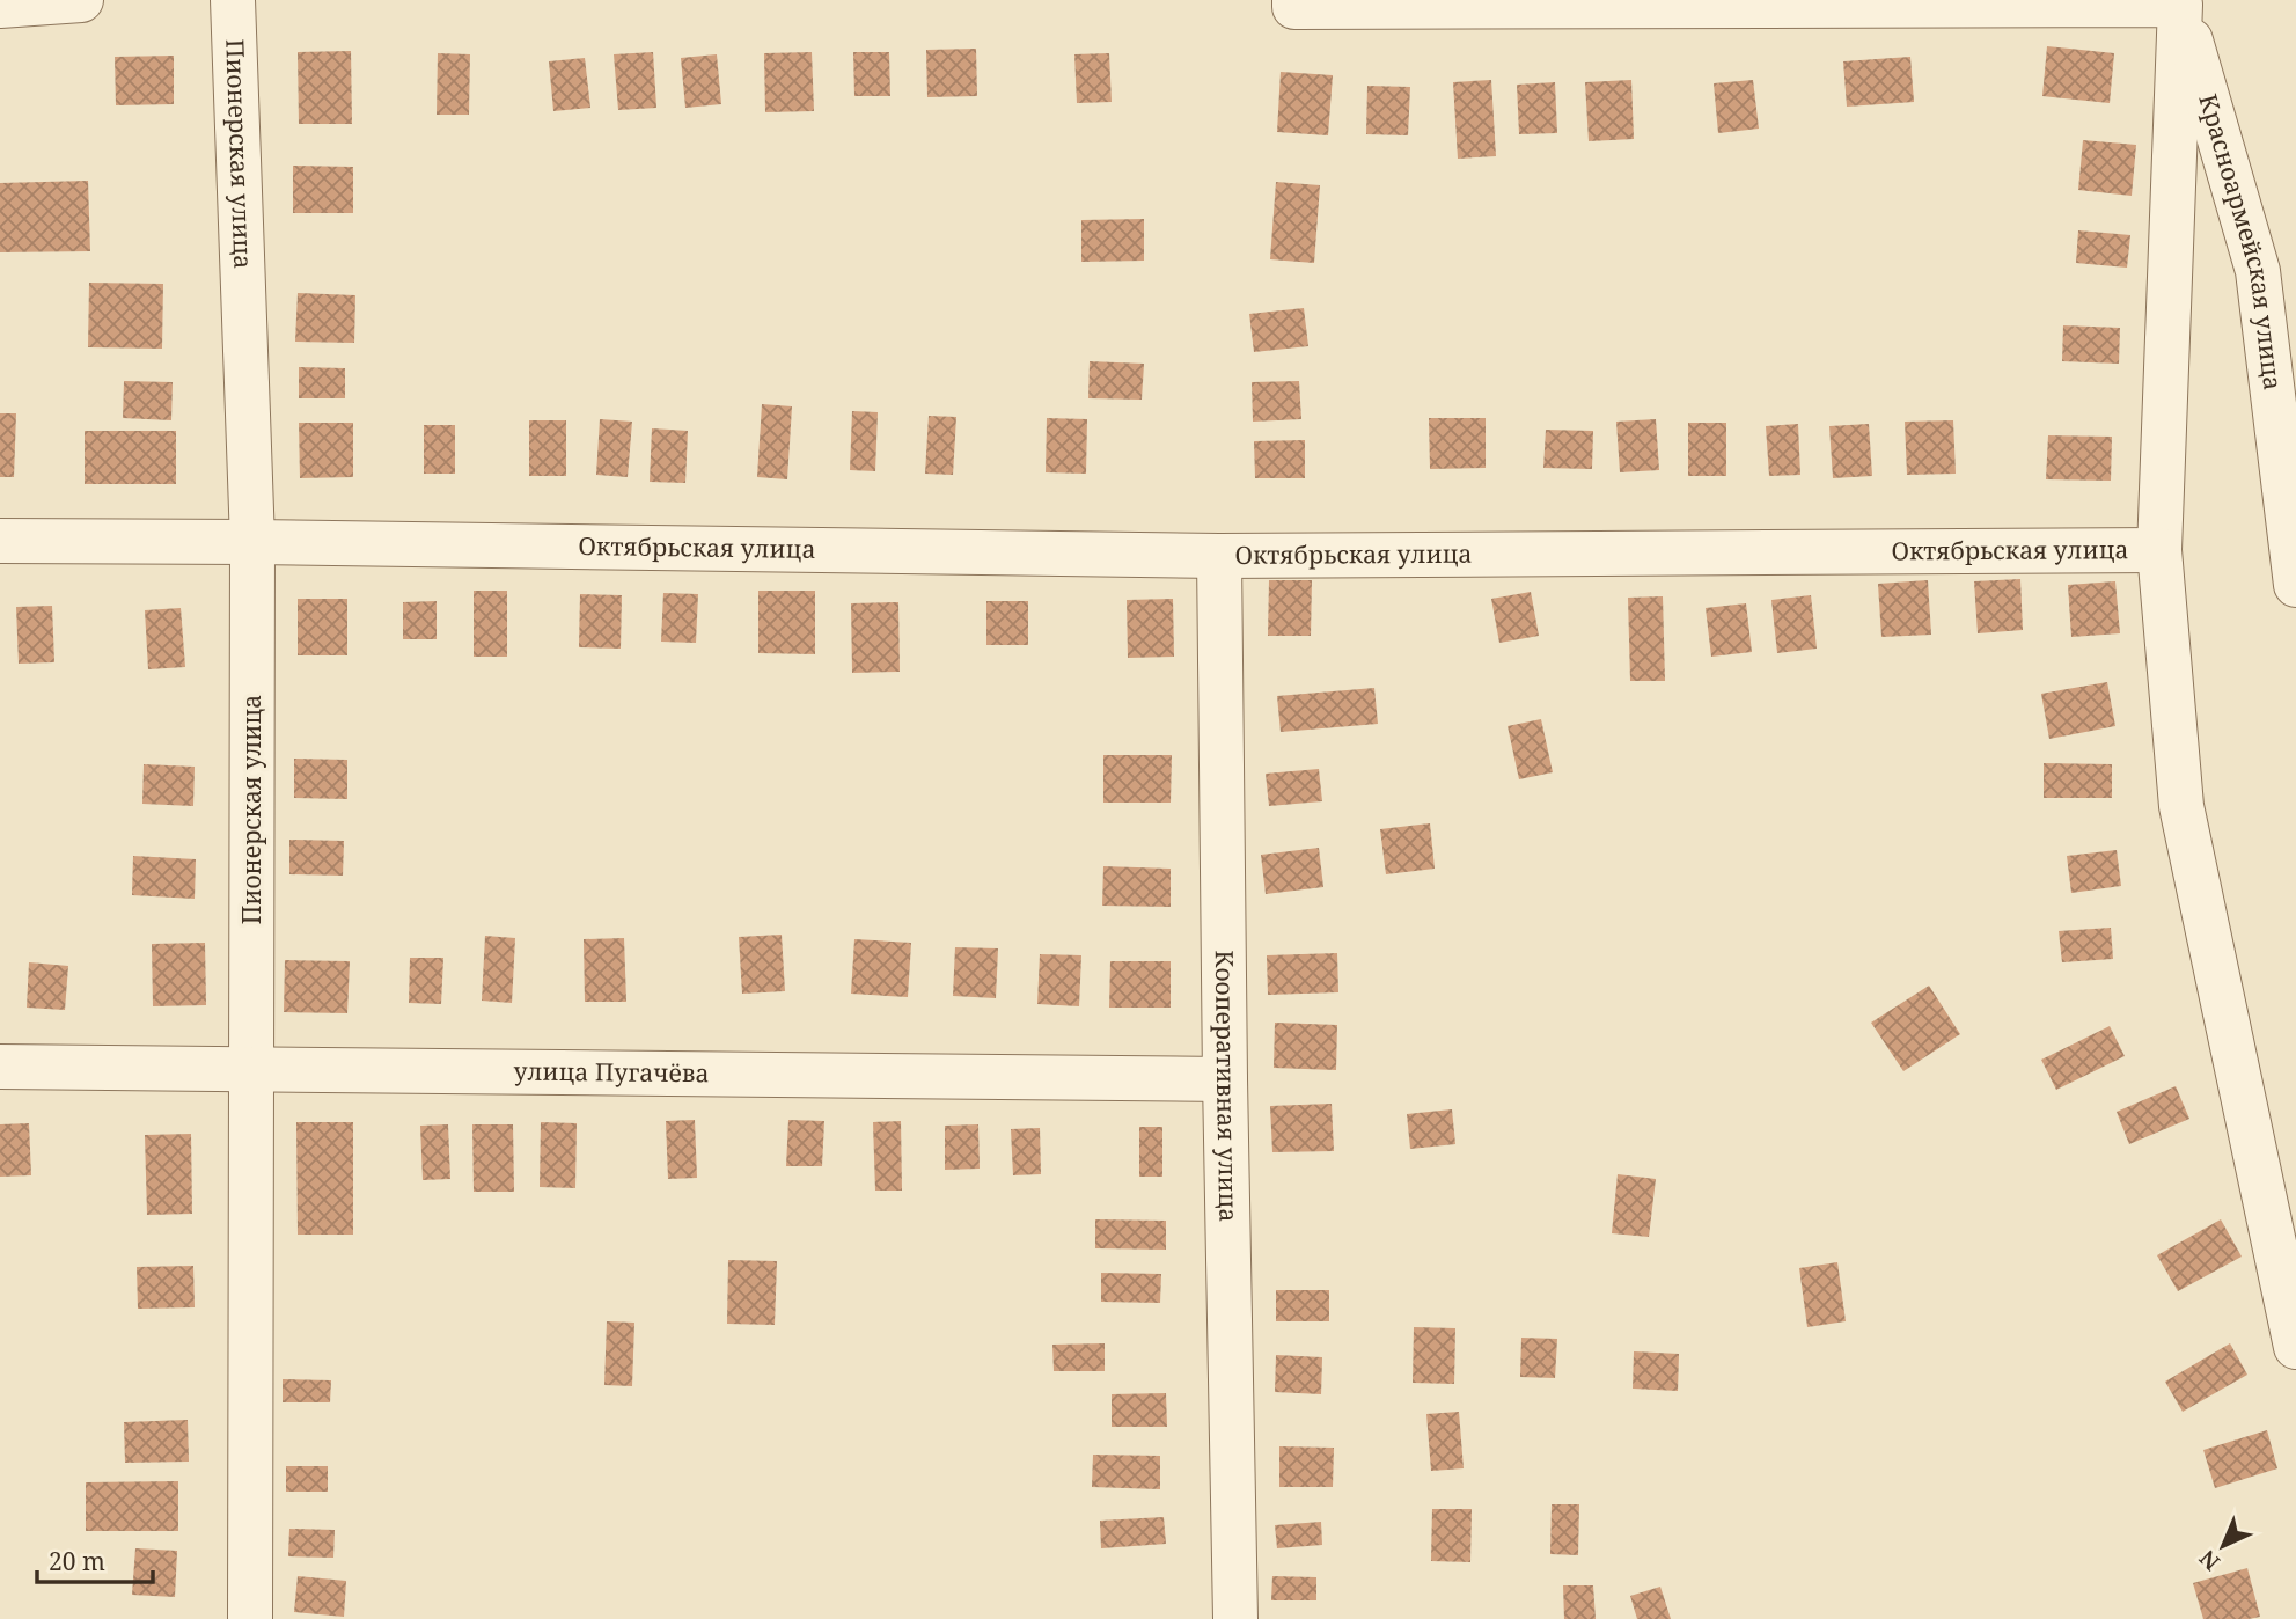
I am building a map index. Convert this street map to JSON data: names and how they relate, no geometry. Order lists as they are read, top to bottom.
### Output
{
  "streets": {
    "street": [
      "Пионерская улица",
      "Красноармейская улица",
      "Октябрьская улица",
      "улица Пугачёва",
      "Кооперативная улица"
    ]
  },
  "crossings": [
    ["Пионерская улица", "Октябрьская улица"],
    ["Пионерская улица", "улица Пугачёва"],
    ["Красноармейская улица", "Октябрьская улица"],
    ["Октябрьская улица", "Кооперативная улица"],
    ["улица Пугачёва", "Кооперативная улица"]
  ],
  "scale_bar": "20 m",
  "north": "bottom left"
}
